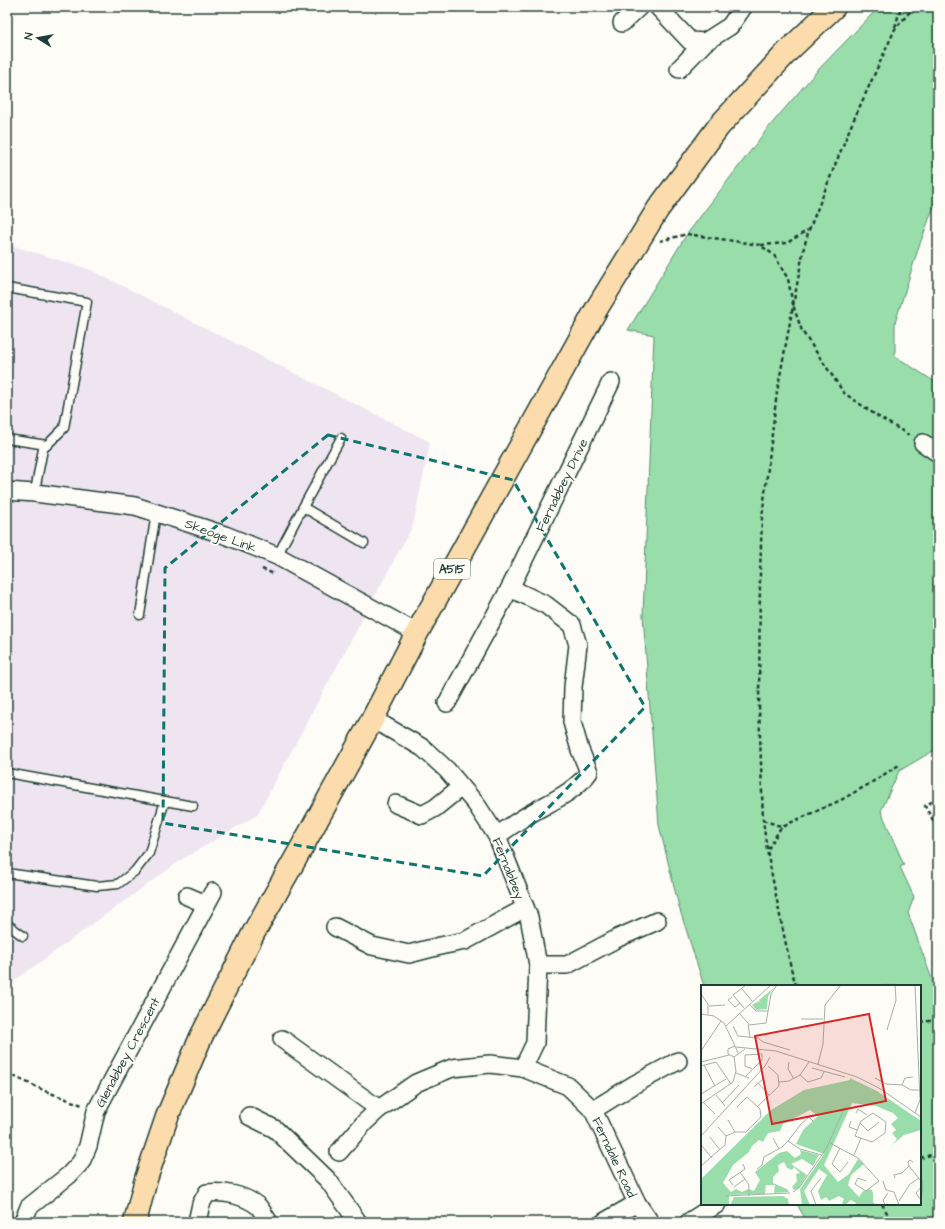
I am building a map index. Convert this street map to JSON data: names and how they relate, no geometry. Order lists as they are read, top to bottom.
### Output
{
  "streets": {
    "highway": ["A515"],
    "street": [
      "Fernabbey Drive",
      "Skeoge Link",
      "Fernabbey",
      "Glenabbey Crescent",
      "Ferndale Road"
    ]
  },
  "crossings": [
    ["Skeoge Link", "A515"],
    ["A515", "Fernabbey"],
    ["Fernabbey", "Ferndale Road"]
  ],
  "north": "left"
}
